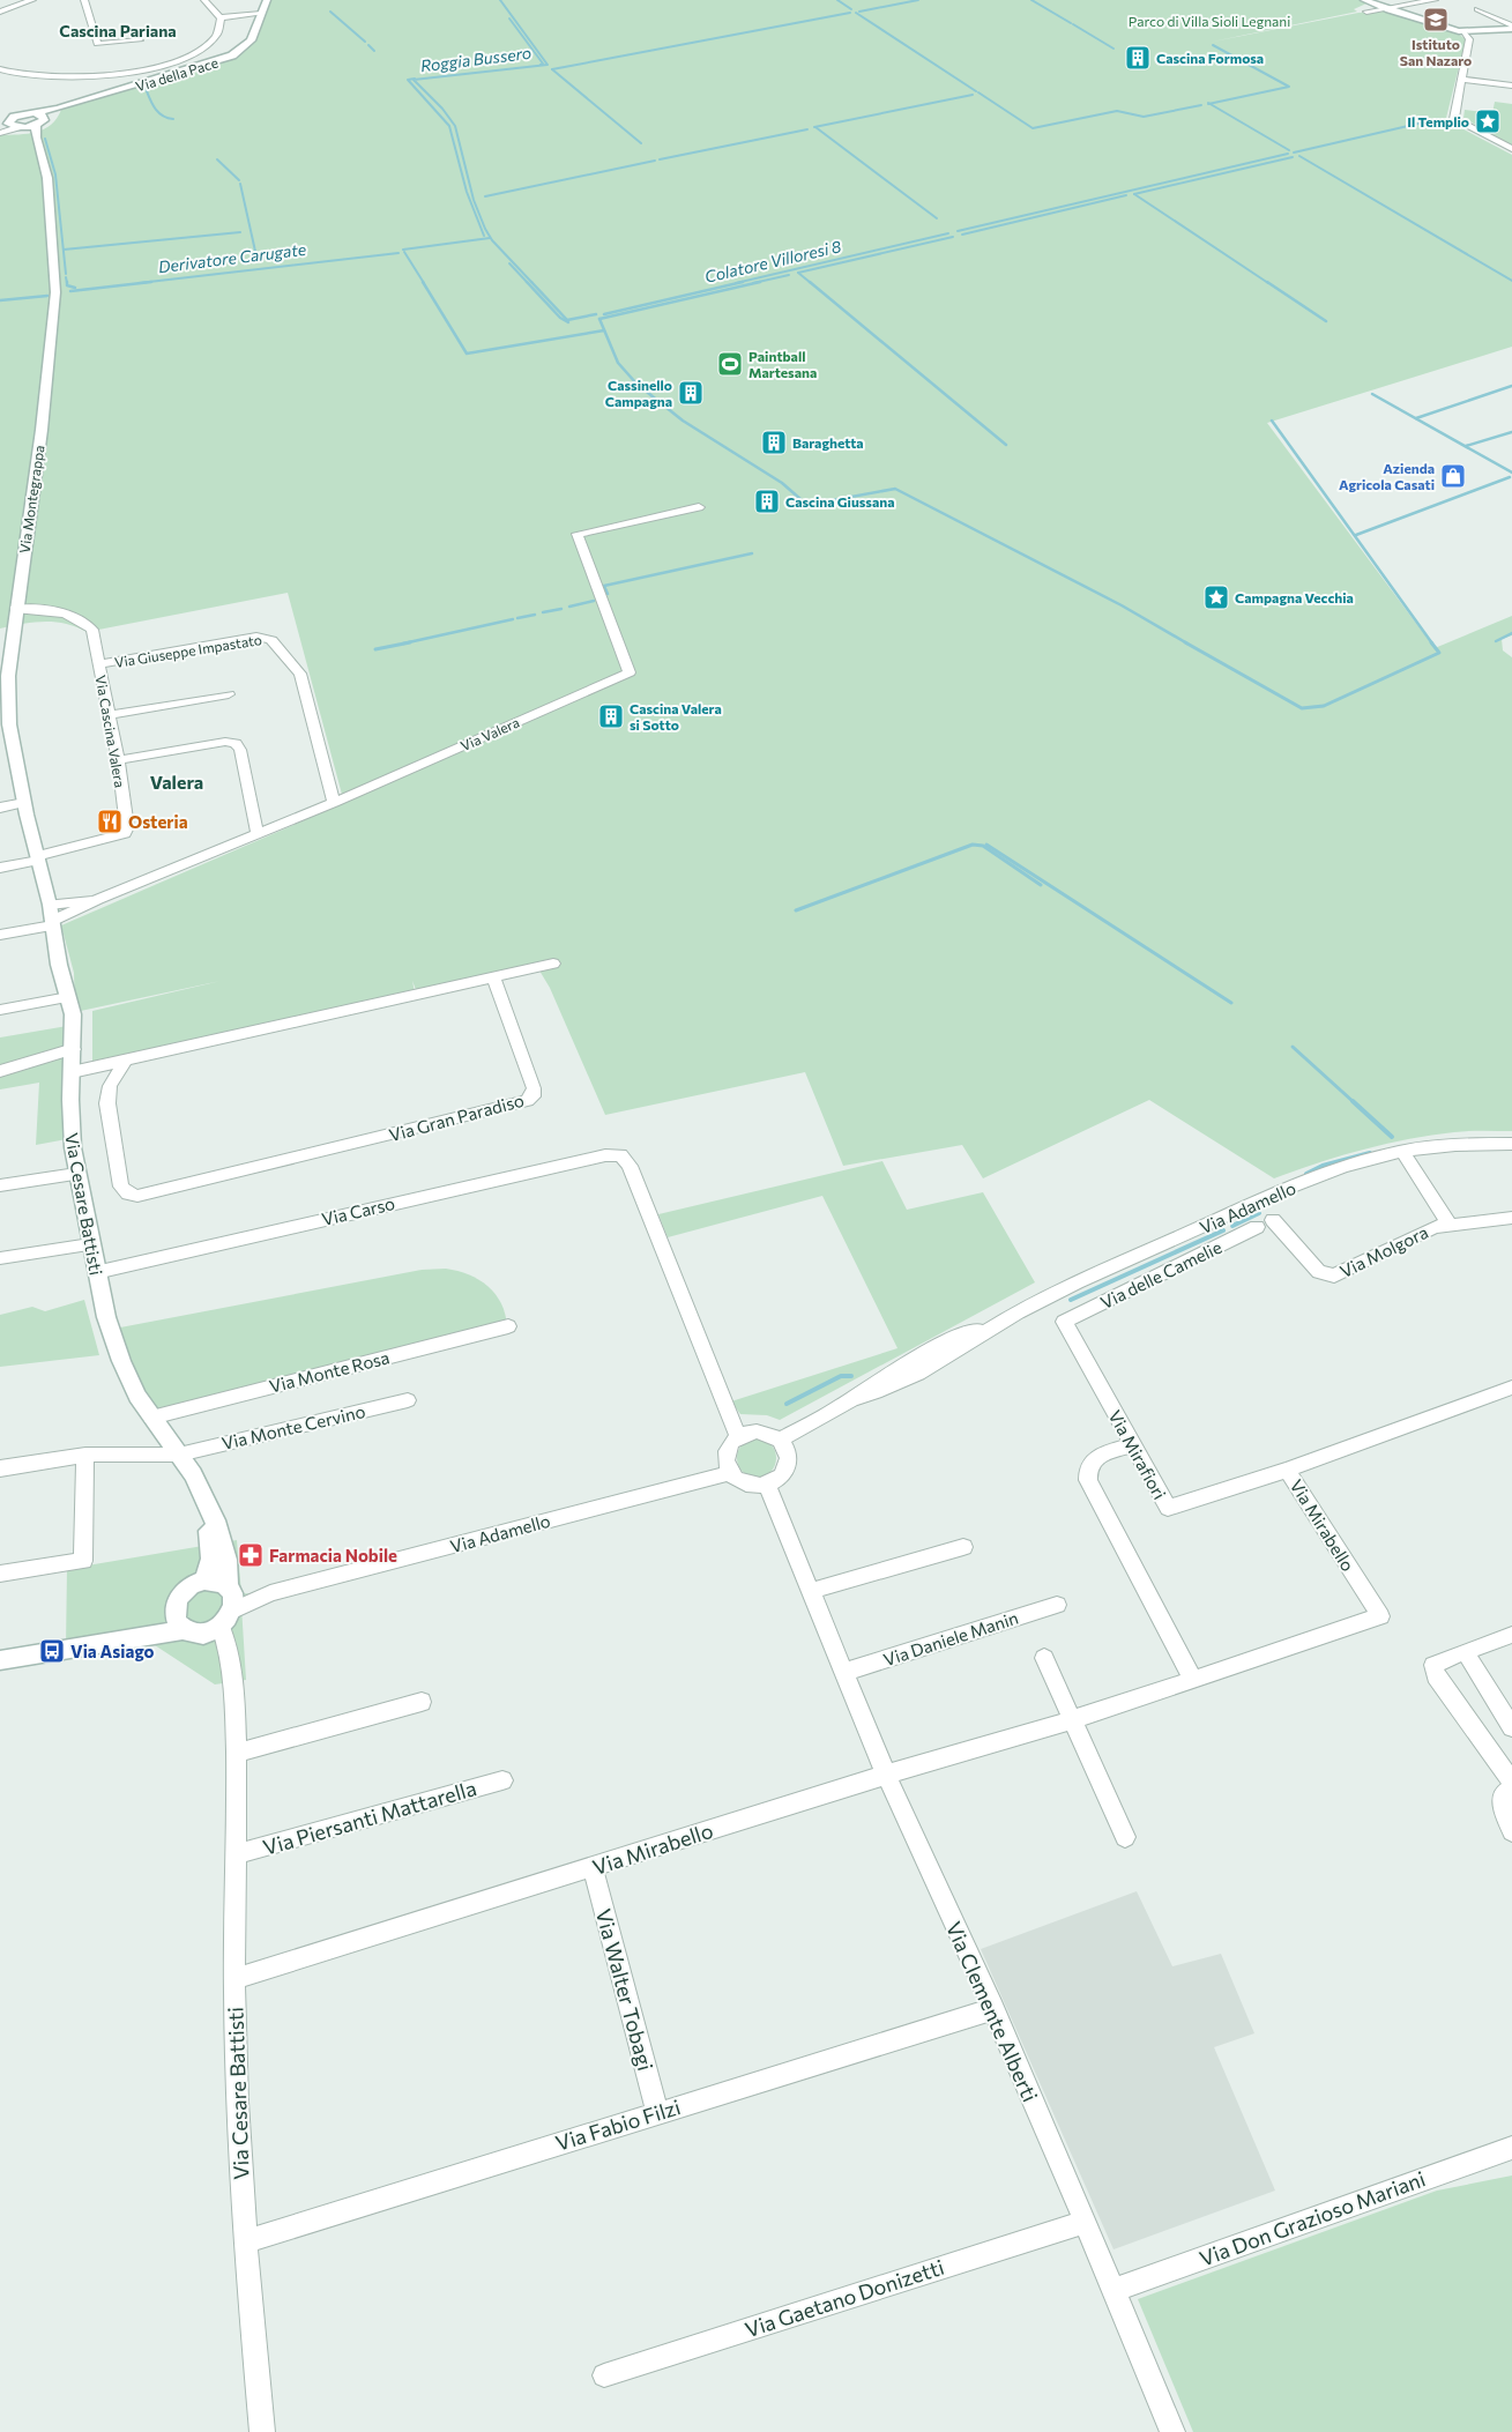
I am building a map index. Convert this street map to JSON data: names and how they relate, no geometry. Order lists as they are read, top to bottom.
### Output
{
  "streets": {
    "street": [
      "Via della Pace",
      "Via Montegrappa",
      "Via Giuseppe Impastato",
      "Via Cascina Valera",
      "Via Valera",
      "Via Gran Paradiso",
      "Via Cesare Battisti",
      "Via Adamello",
      "Via Carso",
      "Via Molgora",
      "Via delle Camelie",
      "Via Monte Rosa",
      "Via Monte Cervino",
      "Via Mirafiori",
      "Via Mirabello",
      "Via Daniele Manin",
      "Via Piersanti Mattarella",
      "Via Walter Tobagi",
      "Via Clemente Alberti",
      "Via Fabio Filzi",
      "Via Don Grazioso Mariani",
      "Via Gaetano Donizetti"
    ]
  },
  "crossings": [
    ["Via della Pace", "Via Montegrappa"],
    ["Via Montegrappa", "Via Cascina Valera"],
    ["Via Montegrappa", "Via Cesare Battisti"],
    ["Via Giuseppe Impastato", "Via Cascina Valera"],
    ["Via Giuseppe Impastato", "Via Valera"],
    ["Via Cascina Valera", "Via Cesare Battisti"],
    ["Via Valera", "Via Cesare Battisti"],
    ["Via Cesare Battisti", "Via Adamello"],
    ["Via Cesare Battisti", "Via Carso"],
    ["Via Cesare Battisti", "Via Monte Rosa"],
    ["Via Cesare Battisti", "Via Monte Cervino"],
    ["Via Cesare Battisti", "Via Mirabello"],
    ["Via Cesare Battisti", "Via Piersanti Mattarella"],
    ["Via Cesare Battisti", "Via Fabio Filzi"],
    ["Via Adamello", "Via Carso"],
    ["Via Adamello", "Via Molgora"],
    ["Via Adamello", "Via Clemente Alberti"],
    ["Via Carso", "Via Clemente Alberti"],
    ["Via delle Camelie", "Via Mirafiori"],
    ["Via Mirafiori", "Via Mirabello"],
    ["Via Mirabello", "Via Walter Tobagi"],
    ["Via Mirabello", "Via Clemente Alberti"],
    ["Via Daniele Manin", "Via Clemente Alberti"],
    ["Via Walter Tobagi", "Via Fabio Filzi"],
    ["Via Clemente Alberti", "Via Fabio Filzi"],
    ["Via Clemente Alberti", "Via Don Grazioso Mariani"],
    ["Via Clemente Alberti", "Via Gaetano Donizetti"]
  ],
  "districts": ["Cascina Pariana", "Valera"],
  "water": ["Roggia Bussero", "Derivatore Carugate", "Colatore Villoresi 8"],
  "parks": ["Parco di Villa Sioli Legnani"],
  "places": {
    "school or university": ["Istituto San Nazaro"],
    "building": [
      "Cascina Formosa",
      "Cassinello Campagna",
      "Baraghetta",
      "Cascina Giussana",
      "Cascina Valera si Sotto"
    ],
    "place": ["Il Templio", "Campagna Vecchia"],
    "sports": ["Paintball Martesana"],
    "shop": ["Azienda Agricola Casati"],
    "restaurant": ["Osteria"],
    "pharmacy": ["Farmacia Nobile"],
    "bus stop": ["Via Asiago"]
  }
}
